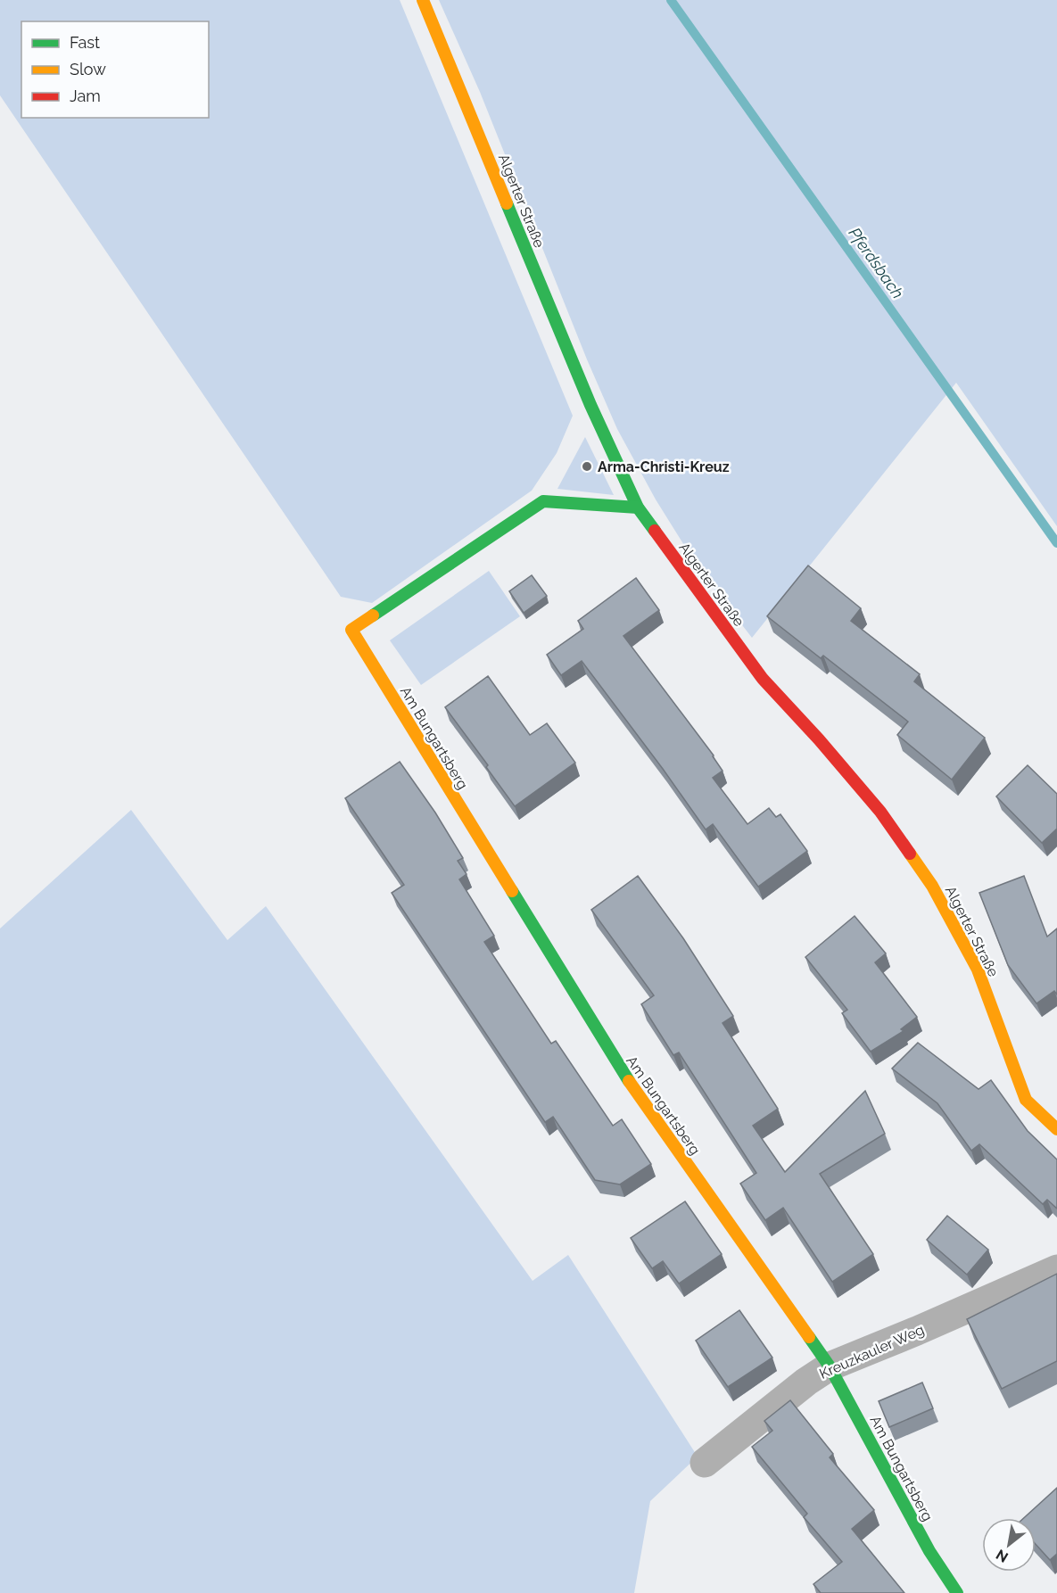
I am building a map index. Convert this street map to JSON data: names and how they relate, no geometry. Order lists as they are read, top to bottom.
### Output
{
  "streets": {
    "street": ["Algerter Straße", "Am Bungartsberg", "Kreuzkauler Weg"]
  },
  "crossings": [
    ["Algerter Straße", "Am Bungartsberg"],
    ["Am Bungartsberg", "Kreuzkauler Weg"]
  ],
  "water": ["Pferdsbach"],
  "places": ["Arma-Christi-Kreuz"],
  "legend": ["Fast", "Slow", "Jam"],
  "north": "bottom left"
}
